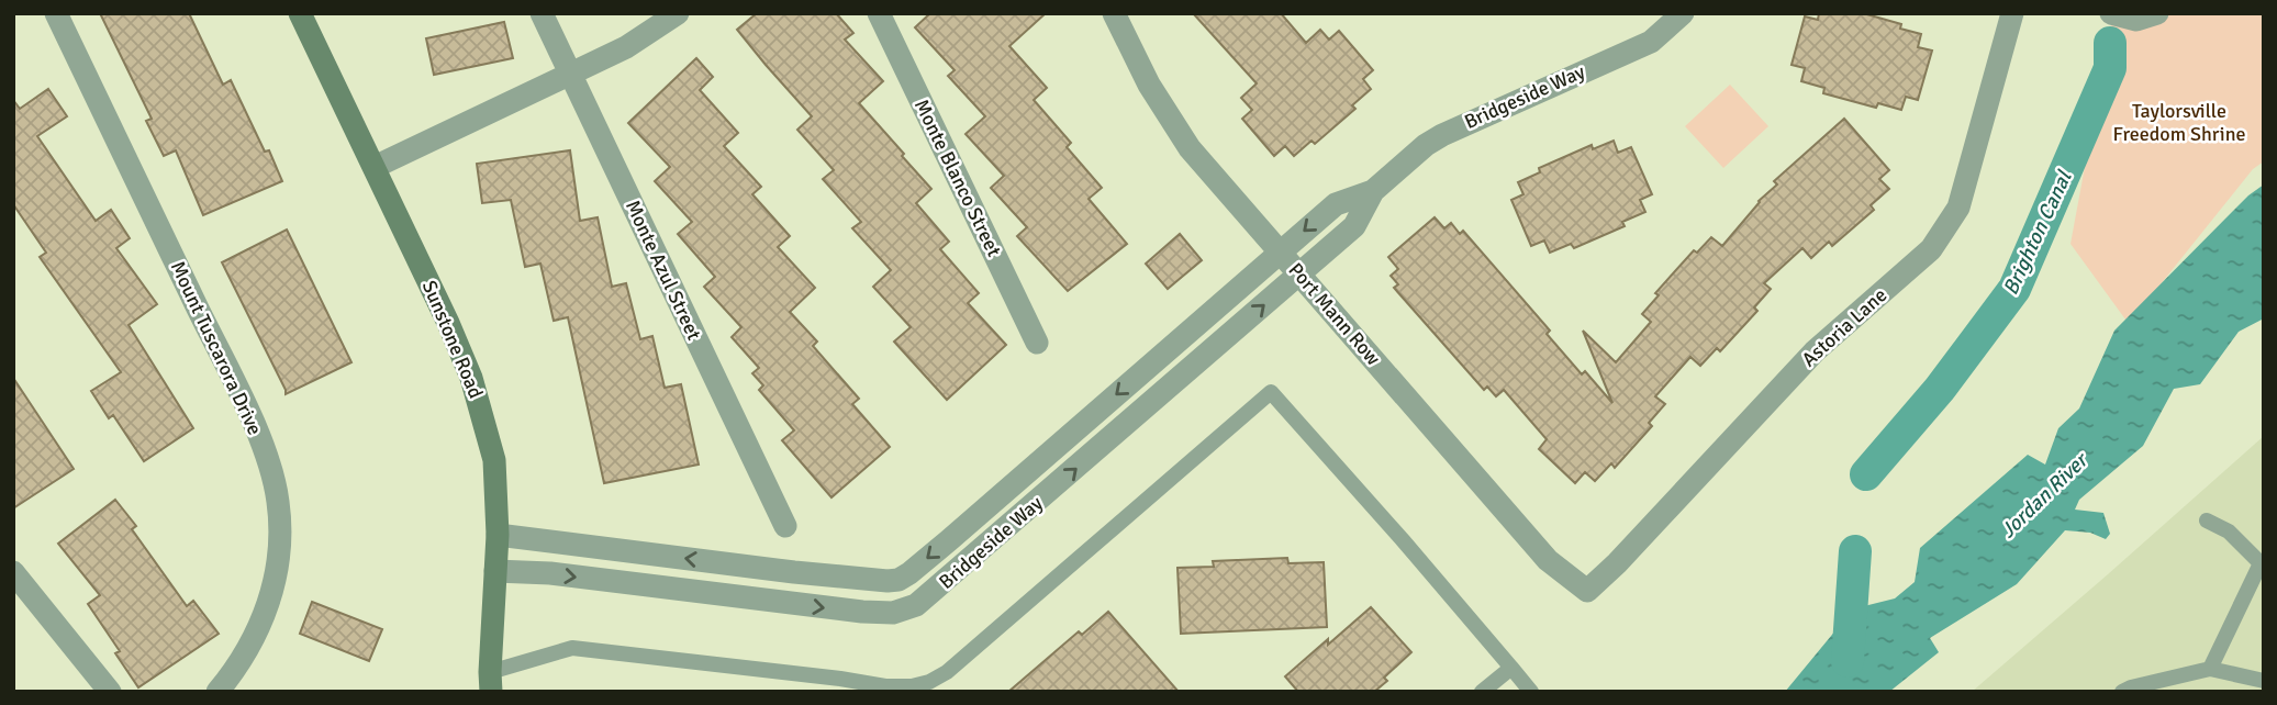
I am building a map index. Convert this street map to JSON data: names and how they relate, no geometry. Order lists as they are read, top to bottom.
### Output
{
  "streets": {
    "street": [
      "Bridgeside Way",
      "Monte Blanco Street",
      "Monte Azul Street",
      "Port Mann Row",
      "Astoria Lane",
      "Sunstone Road",
      "Mount Tuscarora Drive"
    ]
  },
  "crossings": [
    ["Bridgeside Way", "Port Mann Row"],
    ["Bridgeside Way", "Sunstone Road"],
    ["Port Mann Row", "Astoria Lane"]
  ],
  "water": ["Brighton Canal", "Jordan River"],
  "parks": ["Taylorsville Freedom Shrine"]
}
